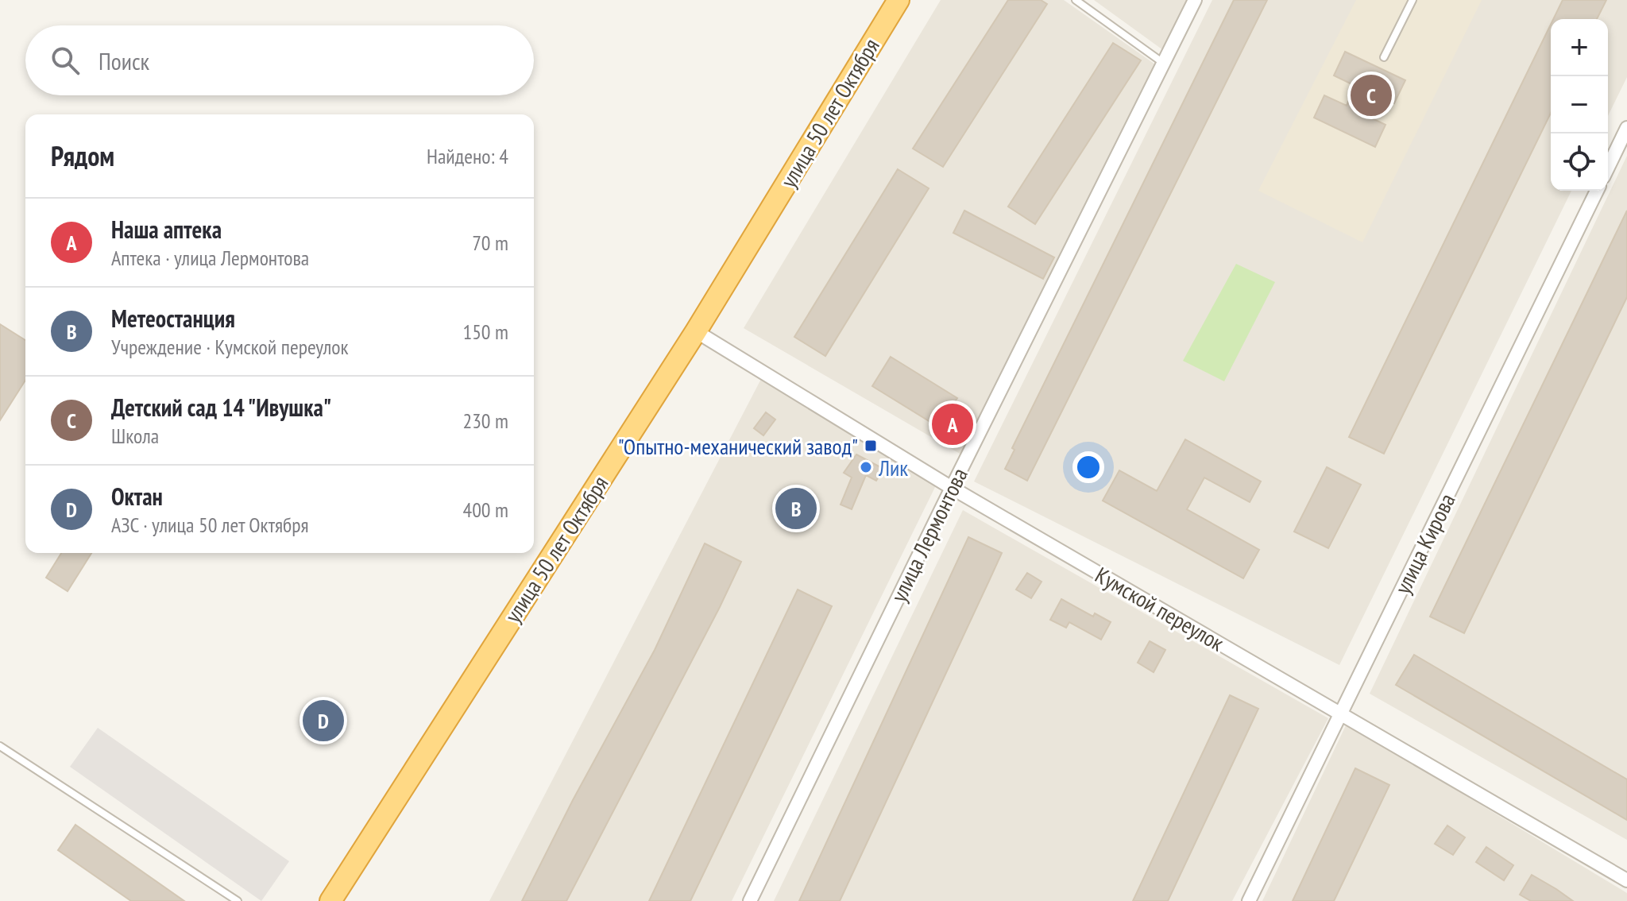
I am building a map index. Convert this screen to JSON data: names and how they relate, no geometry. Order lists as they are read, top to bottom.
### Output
{
  "streets": {
    "highway": ["улица 50 лет Октября"],
    "street": ["улица Лермонтова", "улица Кирова", "Кумской переулок"]
  },
  "crossings": [
    ["улица 50 лет Октября", "Кумской переулок"],
    ["улица Лермонтова", "Кумской переулок"],
    ["улица Кирова", "Кумской переулок"]
  ],
  "places": {
    "transit": ["\"Опытно-механический завод\""],
    "other": ["Лик"]
  },
  "page": {
    "map_buttons": ["+", "−"],
    "search": "Поиск",
    "pins": [
      "C",
      "A",
      "B",
      "D"
    ],
    "heading": ["Рядом", "Найдено: 4"],
    "list": [
      {
        "mark": "A",
        "name": "Наша аптека",
        "note": "Аптека · улица Лермонтова",
        "value": "70 m"
      },
      {
        "mark": "B",
        "name": "Метеостанция",
        "note": "Учреждение · Кумской переулок",
        "value": "150 m"
      },
      {
        "mark": "C",
        "name": "Детский сад 14 \"Ивушка\"",
        "note": "Школа",
        "value": "230 m"
      },
      {
        "mark": "D",
        "name": "Октан",
        "note": "АЗС · улица 50 лет Октября",
        "value": "400 m"
      }
    ]
  }
}
